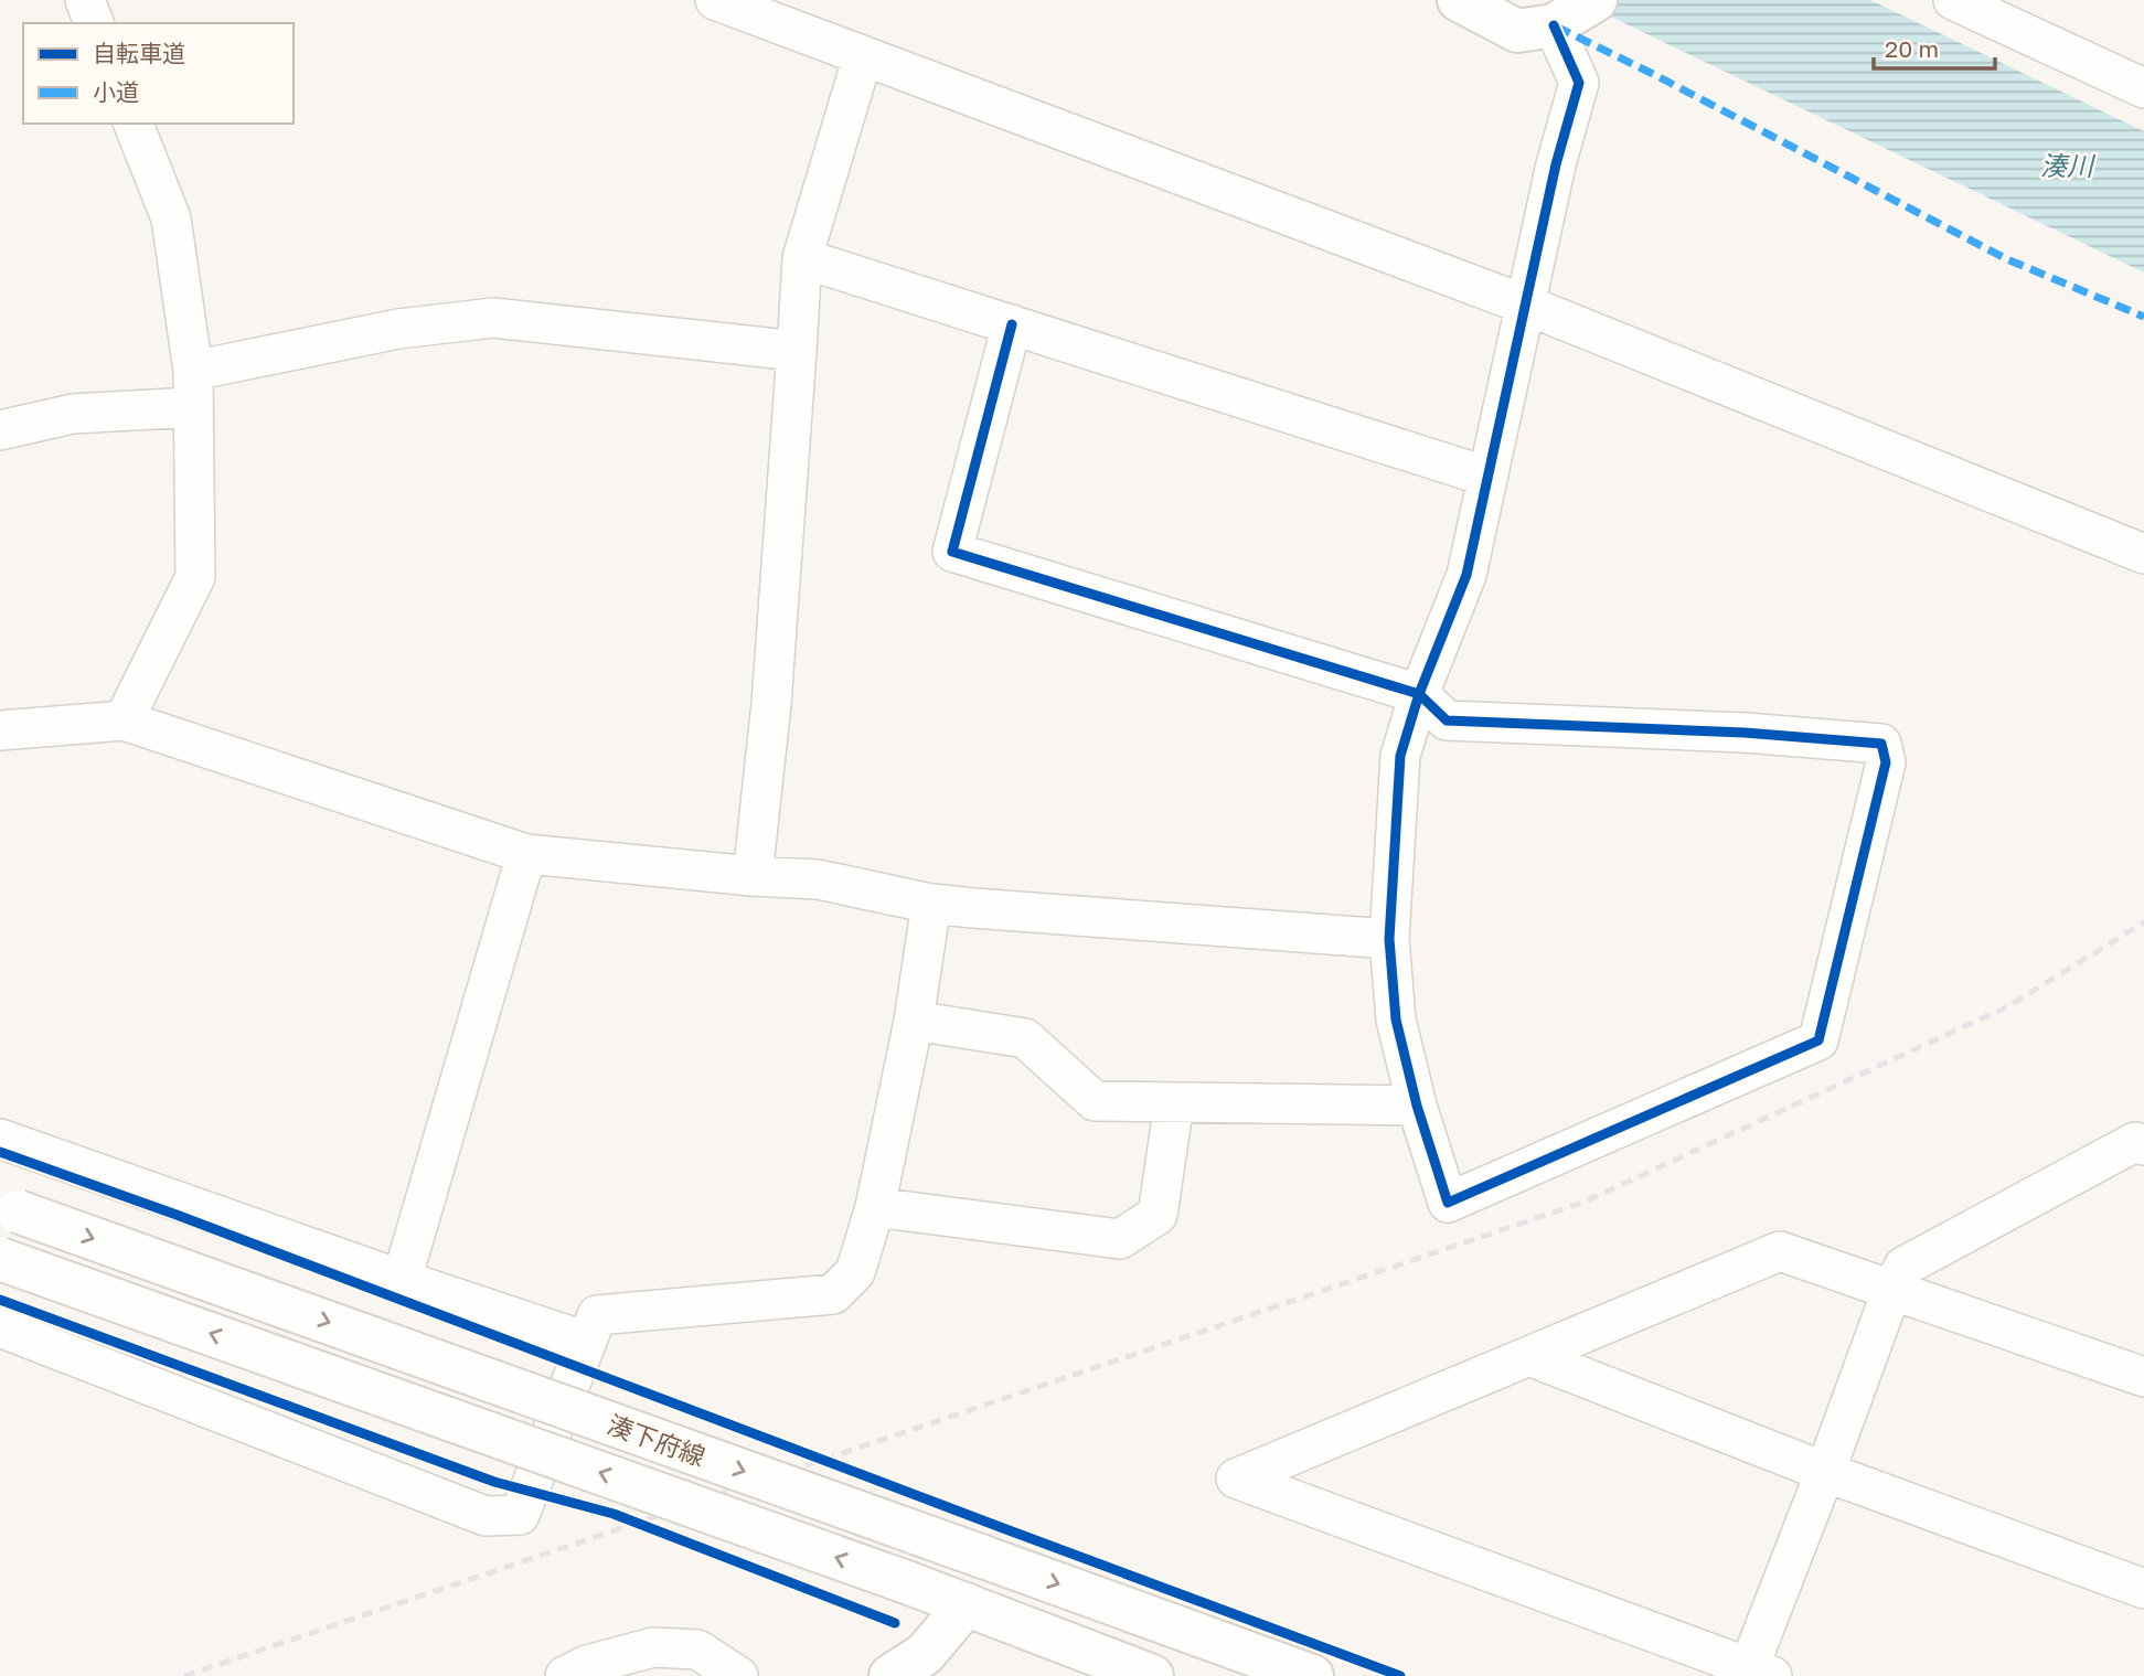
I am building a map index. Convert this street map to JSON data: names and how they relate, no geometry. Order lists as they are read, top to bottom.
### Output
{
  "streets": {
    "main road": ["湊下府線"]
  },
  "water": ["湊川"],
  "legend": ["自転車道", "小道"],
  "scale_bar": "20 m"
}
